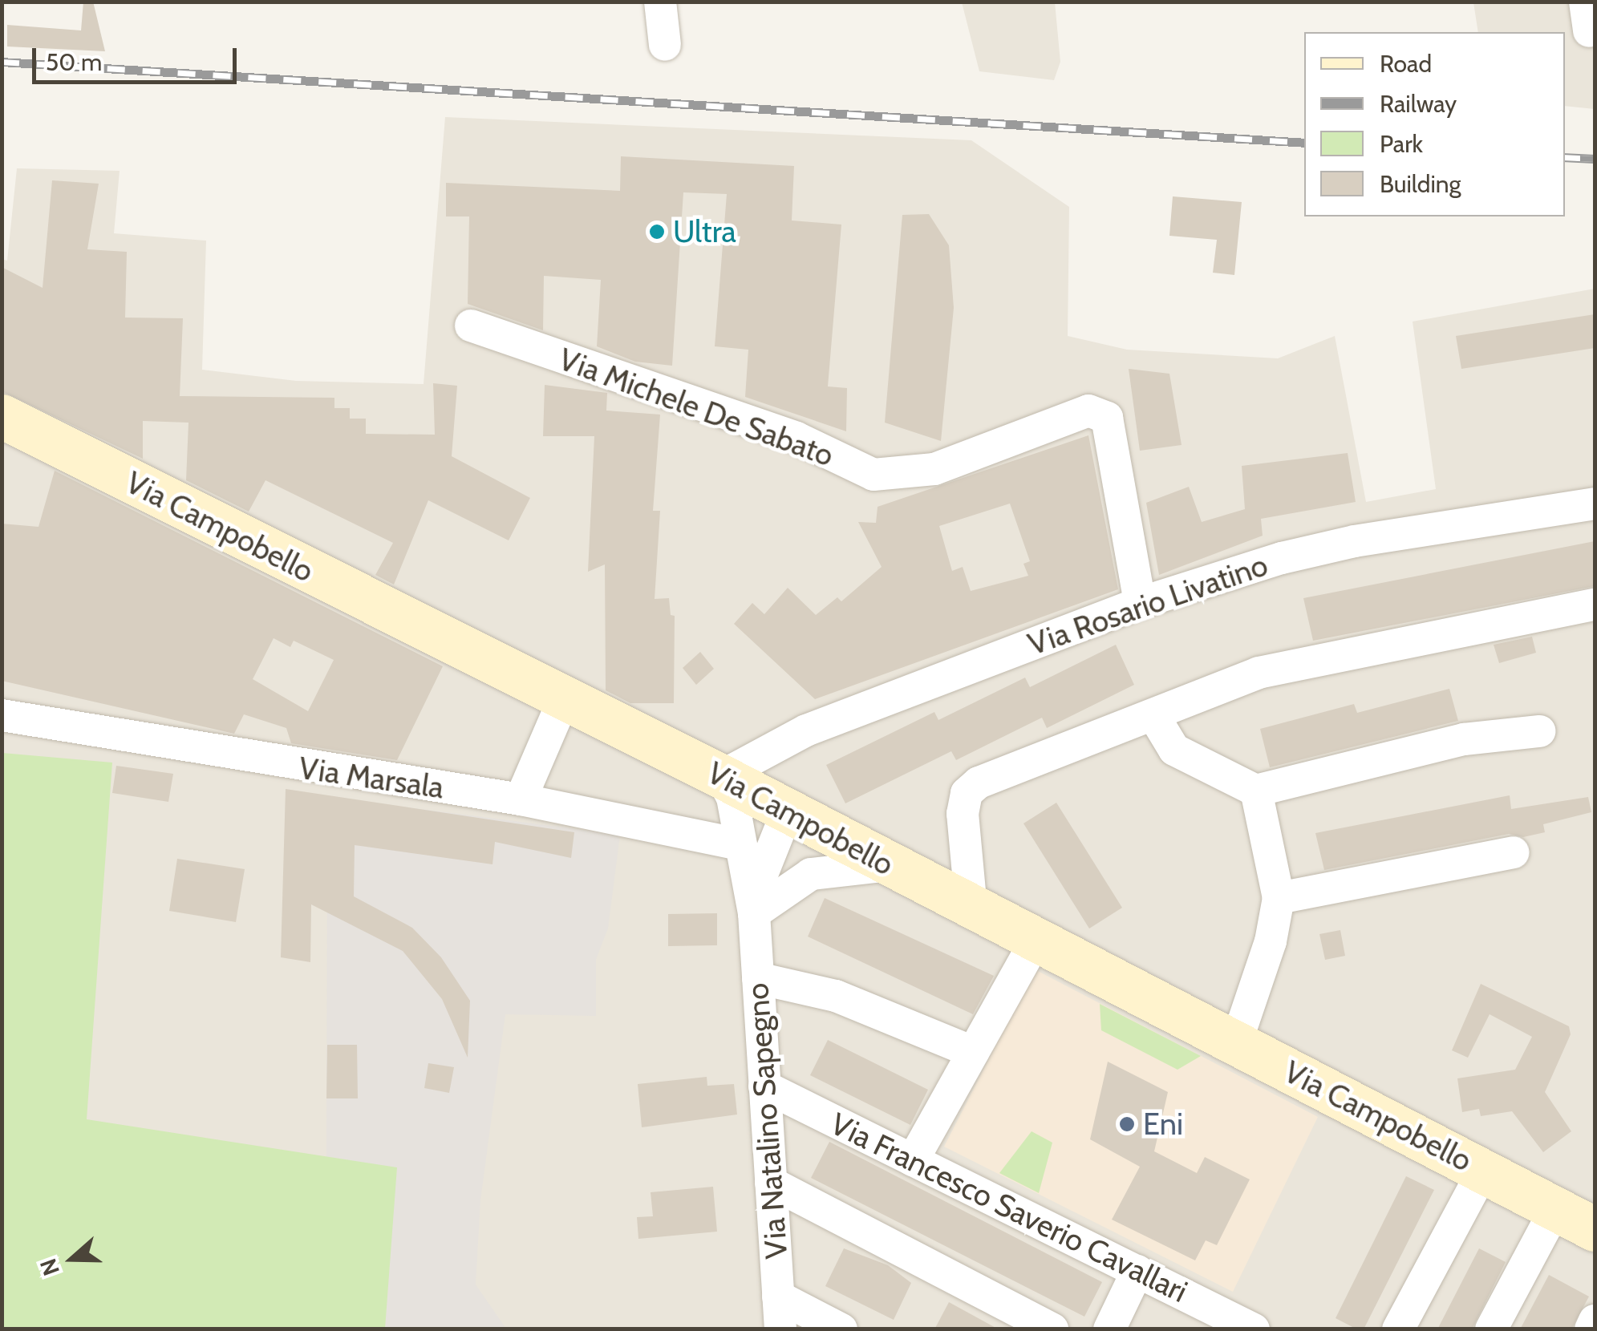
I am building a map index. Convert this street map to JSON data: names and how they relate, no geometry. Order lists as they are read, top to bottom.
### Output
{
  "streets": {
    "main road": ["Via Campobello"],
    "street": [
      "Via Michele De Sabato",
      "Via Rosario Livatino",
      "Via Marsala",
      "Via Natalino Sapegno",
      "Via Francesco Saverio Cavallari"
    ]
  },
  "crossings": [
    ["Via Michele De Sabato", "Via Rosario Livatino"],
    ["Via Campobello", "Via Rosario Livatino"],
    ["Via Campobello", "Via Natalino Sapegno"],
    ["Via Rosario Livatino", "Via Natalino Sapegno"],
    ["Via Marsala", "Via Natalino Sapegno"],
    ["Via Natalino Sapegno", "Via Francesco Saverio Cavallari"]
  ],
  "places": ["Ultra", "Eni"],
  "legend": [
    "Road",
    "Railway",
    "Park",
    "Building"
  ],
  "scale_bar": "50 m",
  "north": "left"
}
